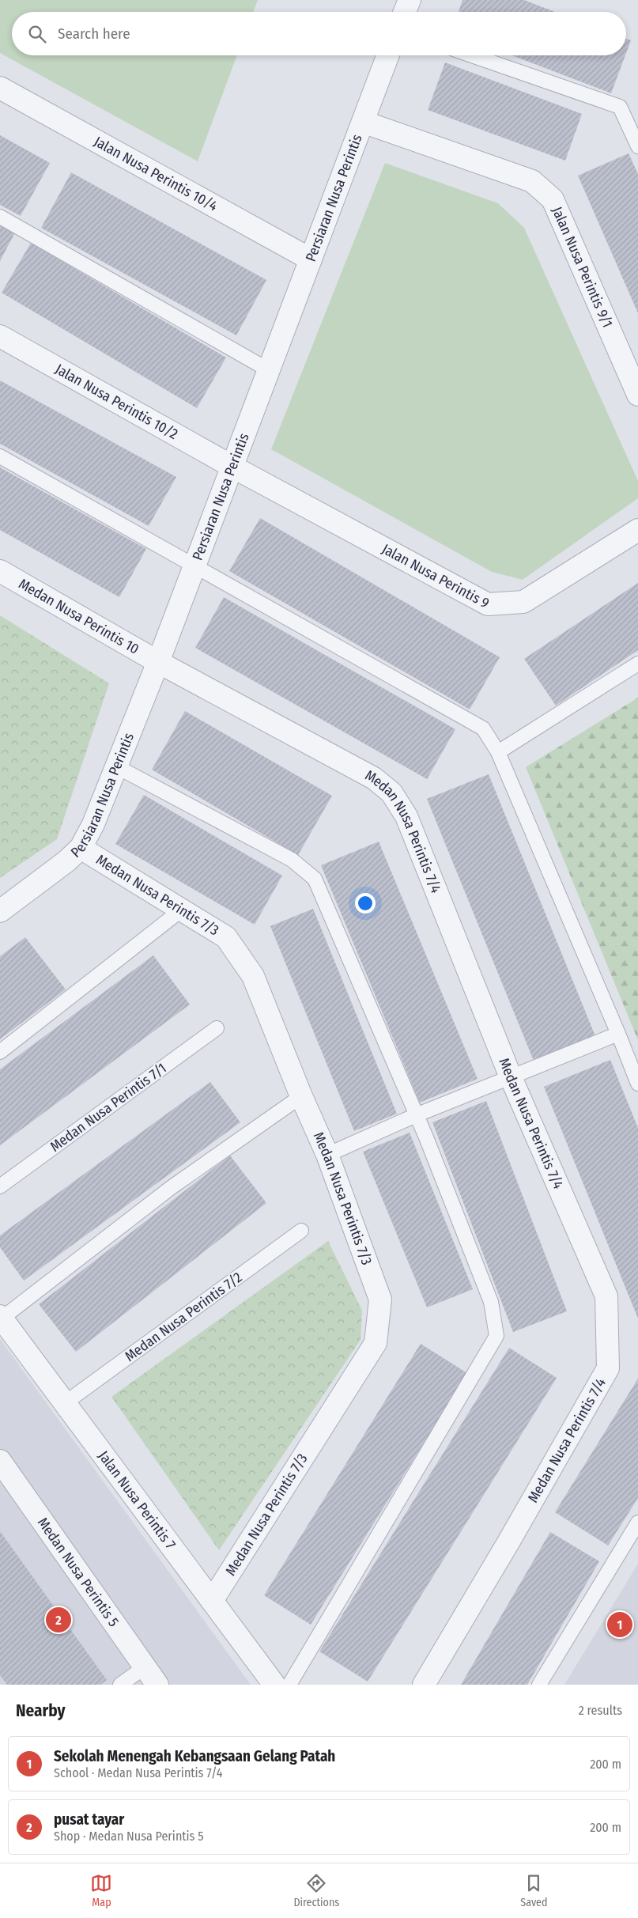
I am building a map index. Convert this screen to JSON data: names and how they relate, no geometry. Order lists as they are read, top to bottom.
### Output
{
  "streets": {
    "street": [
      "Jalan Nusa Perintis 10/4",
      "Persiaran Nusa Perintis",
      "Jalan Nusa Perintis 9/1",
      "Jalan Nusa Perintis 10/2",
      "Jalan Nusa Perintis 9",
      "Medan Nusa Perintis 10",
      "Medan Nusa Perintis 7/4",
      "Medan Nusa Perintis 7/3",
      "Jalan Nusa Perintis 7",
      "Medan Nusa Perintis 5"
    ],
    "lane": ["Medan Nusa Perintis 7/1", "Medan Nusa Perintis 7/2"]
  },
  "crossings": [
    ["Jalan Nusa Perintis 10/4", "Persiaran Nusa Perintis"],
    ["Persiaran Nusa Perintis", "Jalan Nusa Perintis 9/1"],
    ["Persiaran Nusa Perintis", "Jalan Nusa Perintis 10/2"],
    ["Persiaran Nusa Perintis", "Jalan Nusa Perintis 9"],
    ["Persiaran Nusa Perintis", "Medan Nusa Perintis 10"],
    ["Persiaran Nusa Perintis", "Medan Nusa Perintis 7/4"],
    ["Persiaran Nusa Perintis", "Medan Nusa Perintis 7/3"],
    ["Jalan Nusa Perintis 10/2", "Jalan Nusa Perintis 9"],
    ["Medan Nusa Perintis 10", "Medan Nusa Perintis 7/4"],
    ["Medan Nusa Perintis 7/3", "Jalan Nusa Perintis 7"],
    ["Medan Nusa Perintis 7/2", "Jalan Nusa Perintis 7"]
  ],
  "page": {
    "search": "Search here",
    "pins": ["2", "1"],
    "heading": ["Nearby", "2 results"],
    "list": [
      {
        "mark": "1",
        "name": "Sekolah Menengah Kebangsaan Gelang Patah",
        "note": "School · Medan Nusa Perintis 7/4",
        "value": "200 m"
      },
      {
        "mark": "2",
        "name": "pusat tayar",
        "note": "Shop · Medan Nusa Perintis 5",
        "value": "200 m"
      }
    ],
    "nav": ["Map", "Directions", "Saved"]
  }
}
